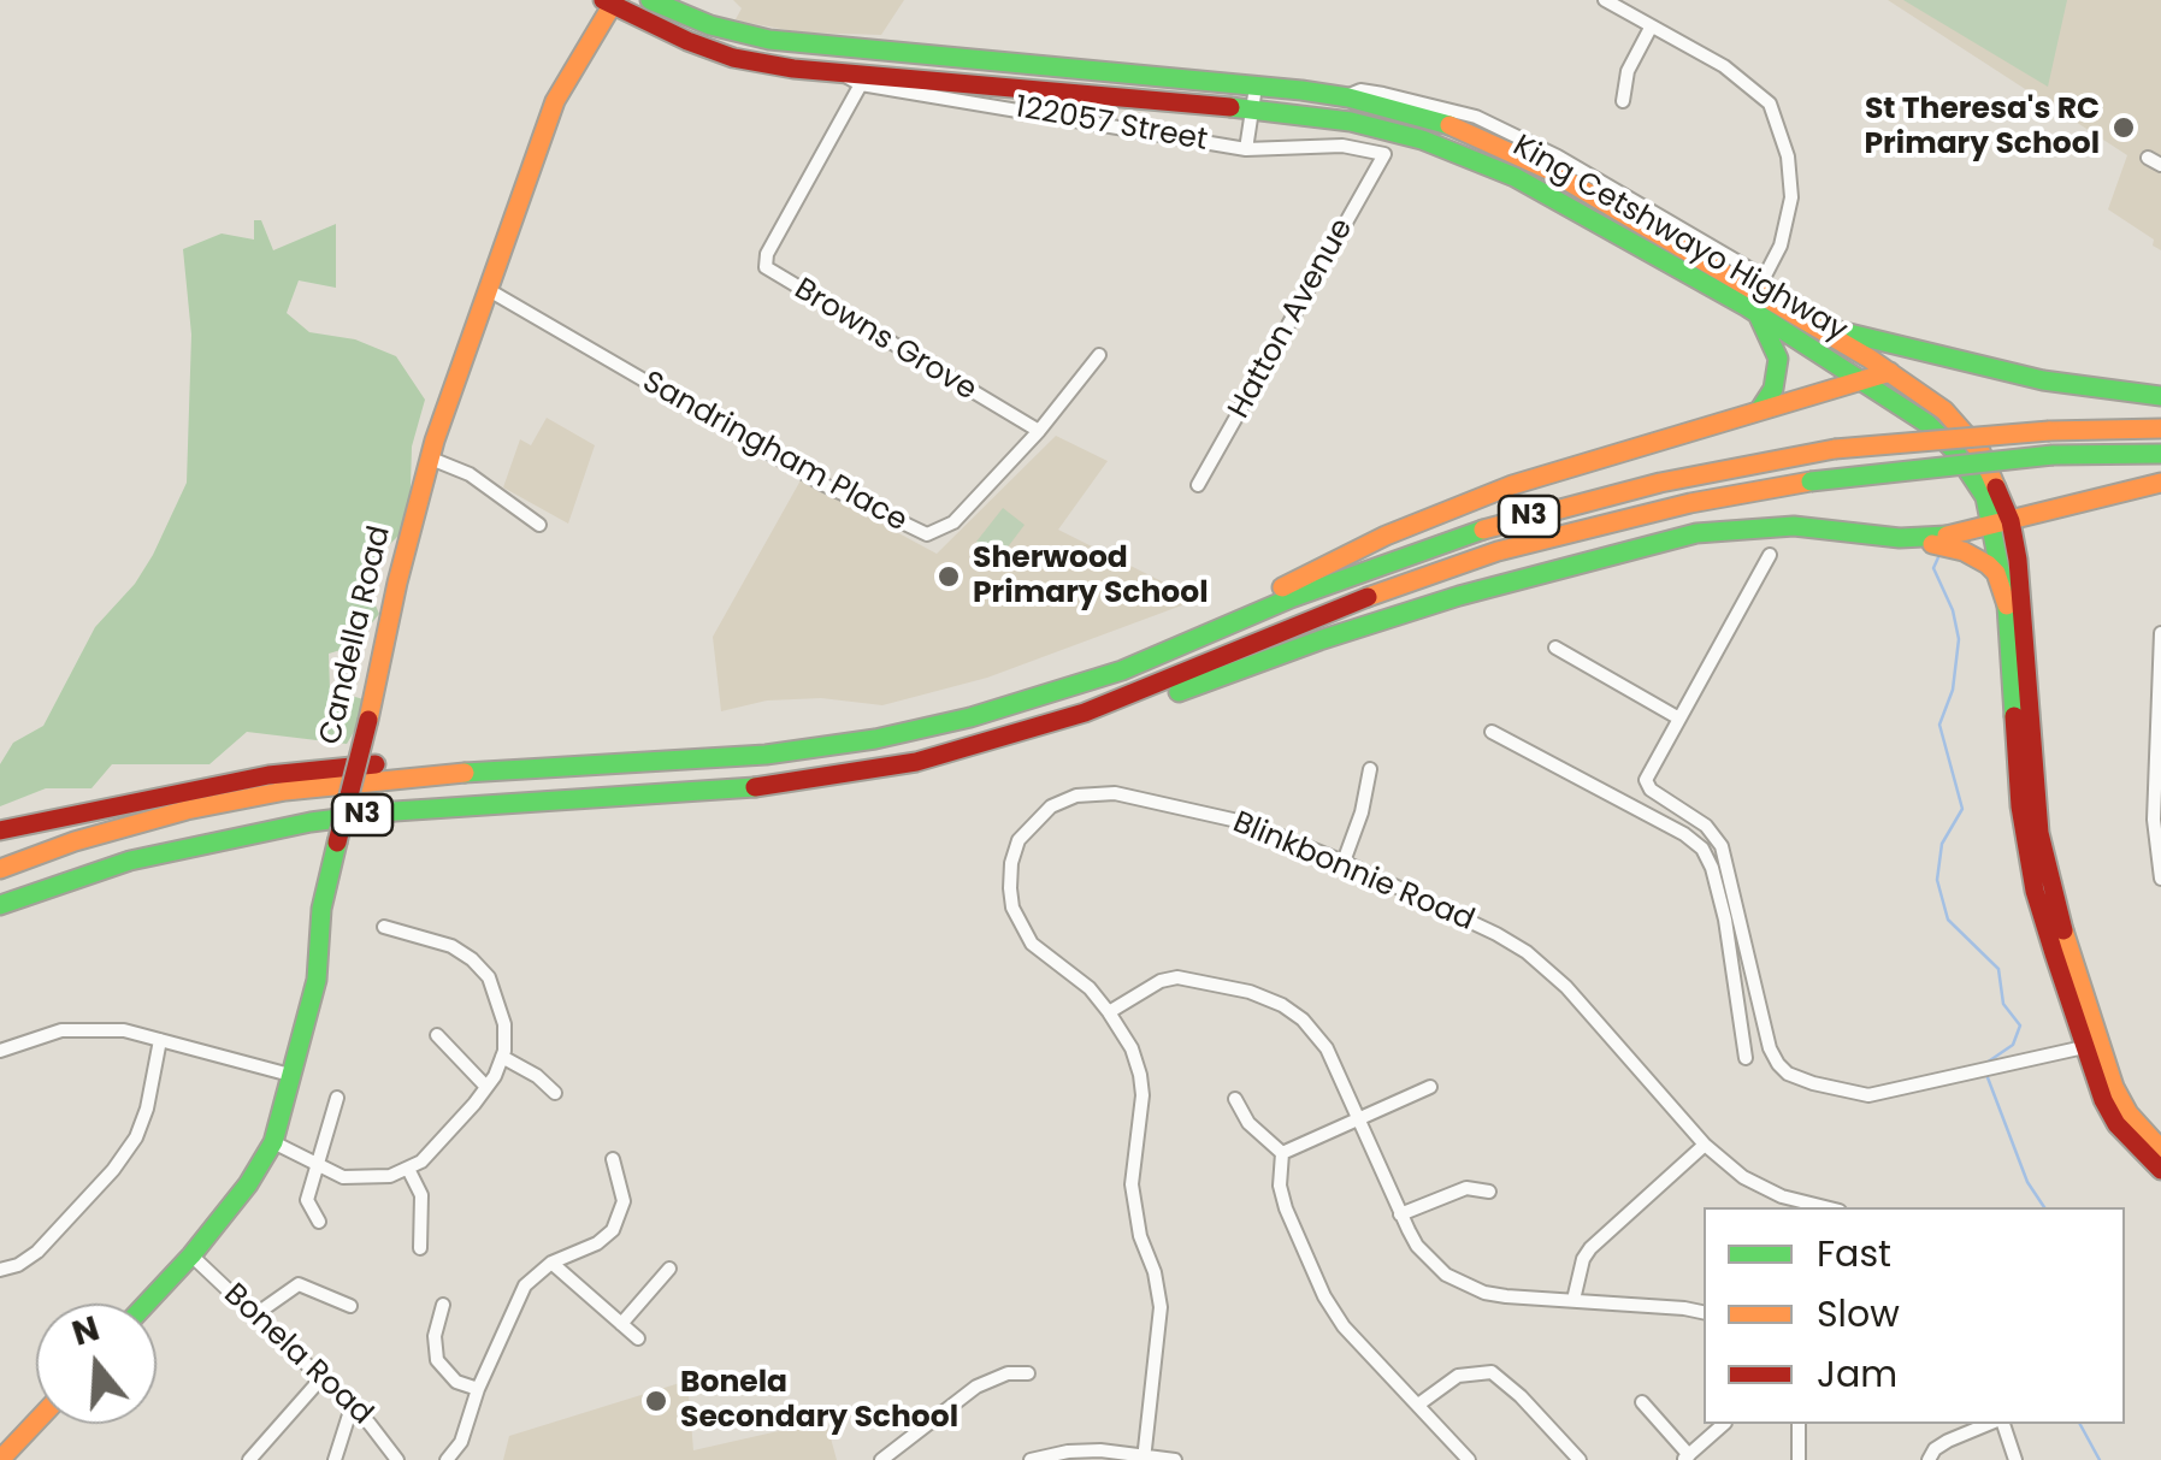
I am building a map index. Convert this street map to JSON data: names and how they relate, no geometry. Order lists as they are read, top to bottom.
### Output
{
  "streets": {
    "main road": ["King Cetshwayo Highway", "N3", "Candella Road"],
    "street": [
      "122057 Street",
      "Hatton Avenue",
      "Browns Grove",
      "Sandringham Place",
      "Blinkbonnie Road",
      "Bonela Road"
    ]
  },
  "crossings": [
    ["122057 Street", "King Cetshwayo Highway"],
    ["122057 Street", "Hatton Avenue"],
    ["122057 Street", "Browns Grove"],
    ["King Cetshwayo Highway", "Candella Road"],
    ["Browns Grove", "Sandringham Place"],
    ["Sandringham Place", "Candella Road"],
    ["Candella Road", "Bonela Road"]
  ],
  "places": ["St Theresa's RC Primary School", "Sherwood Primary School", "Bonela Secondary School"],
  "legend": ["Fast", "Slow", "Jam"],
  "north": "top"
}
